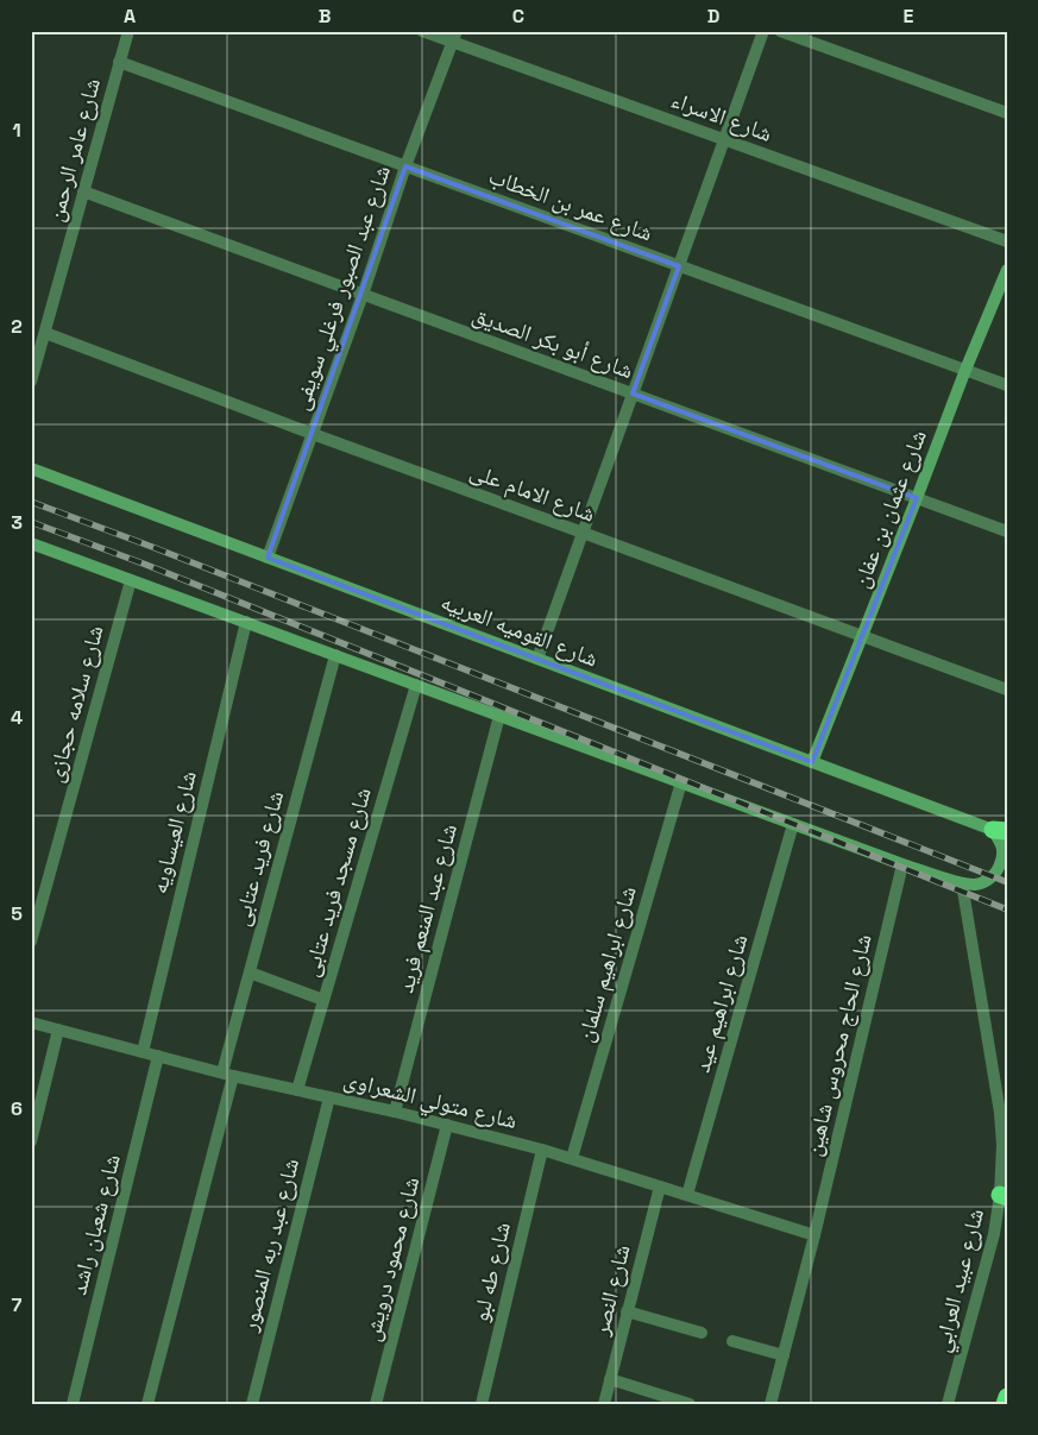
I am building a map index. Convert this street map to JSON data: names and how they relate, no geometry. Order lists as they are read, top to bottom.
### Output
{
  "streets": {
    "street": [
      "شارع الاسراء",
      "شارع عامر الرحمن",
      "شارع عمر بن الخطاب",
      "شارع عبد الصبور فرغلي سويفى",
      "شارع أبو بكر الصديق",
      "شارع الامام على",
      "شارع عثمان بن عفان",
      "شارع القوميه العربيه",
      "شارع سلامه حجازى",
      "شارع العيساويه",
      "شارع فريد عتابى",
      "شارع مسجد فريد عتابى",
      "شارع عبد المنعم فريد",
      "شارع ابراهيم سلمان",
      "شارع ابراهيم عيد",
      "شارع الحاج محروس شاهين",
      "شارع متولي الشعراوى",
      "شارع شعبان راشد",
      "شارع عبد ربه المنصور",
      "شارع محمود درويش",
      "شارع طه لبو",
      "شارع عبيد العرابي",
      "شارع النصر"
    ]
  },
  "crossings": [
    ["شارع الاسراء", "شارع عبد الصبور فرغلي سويفى"],
    ["شارع عامر الرحمن", "شارع عمر بن الخطاب"],
    ["شارع عامر الرحمن", "شارع أبو بكر الصديق"],
    ["شارع عامر الرحمن", "شارع الامام على"],
    ["شارع عمر بن الخطاب", "شارع عبد الصبور فرغلي سويفى"],
    ["شارع عمر بن الخطاب", "شارع عثمان بن عفان"],
    ["شارع عبد الصبور فرغلي سويفى", "شارع أبو بكر الصديق"],
    ["شارع عبد الصبور فرغلي سويفى", "شارع الامام على"],
    ["شارع عبد الصبور فرغلي سويفى", "شارع القوميه العربيه"],
    ["شارع أبو بكر الصديق", "شارع عثمان بن عفان"],
    ["شارع الامام على", "شارع عثمان بن عفان"],
    ["شارع عثمان بن عفان", "شارع القوميه العربيه"],
    ["شارع العيساويه", "شارع متولي الشعراوى"],
    ["شارع فريد عتابى", "شارع متولي الشعراوى"],
    ["شارع مسجد فريد عتابى", "شارع متولي الشعراوى"],
    ["شارع عبد المنعم فريد", "شارع متولي الشعراوى"],
    ["شارع ابراهيم سلمان", "شارع متولي الشعراوى"],
    ["شارع ابراهيم عيد", "شارع متولي الشعراوى"],
    ["شارع الحاج محروس شاهين", "شارع متولي الشعراوى"],
    ["شارع متولي الشعراوى", "شارع شعبان راشد"],
    ["شارع متولي الشعراوى", "شارع عبد ربه المنصور"],
    ["شارع متولي الشعراوى", "شارع محمود درويش"],
    ["شارع متولي الشعراوى", "شارع طه لبو"],
    ["شارع متولي الشعراوى", "شارع النصر"]
  ],
  "grid": {
    "columns": [
      "A",
      "B",
      "C",
      "D",
      "E"
    ],
    "rows": [
      "1",
      "2",
      "3",
      "4",
      "5",
      "6",
      "7"
    ]
  }
}
